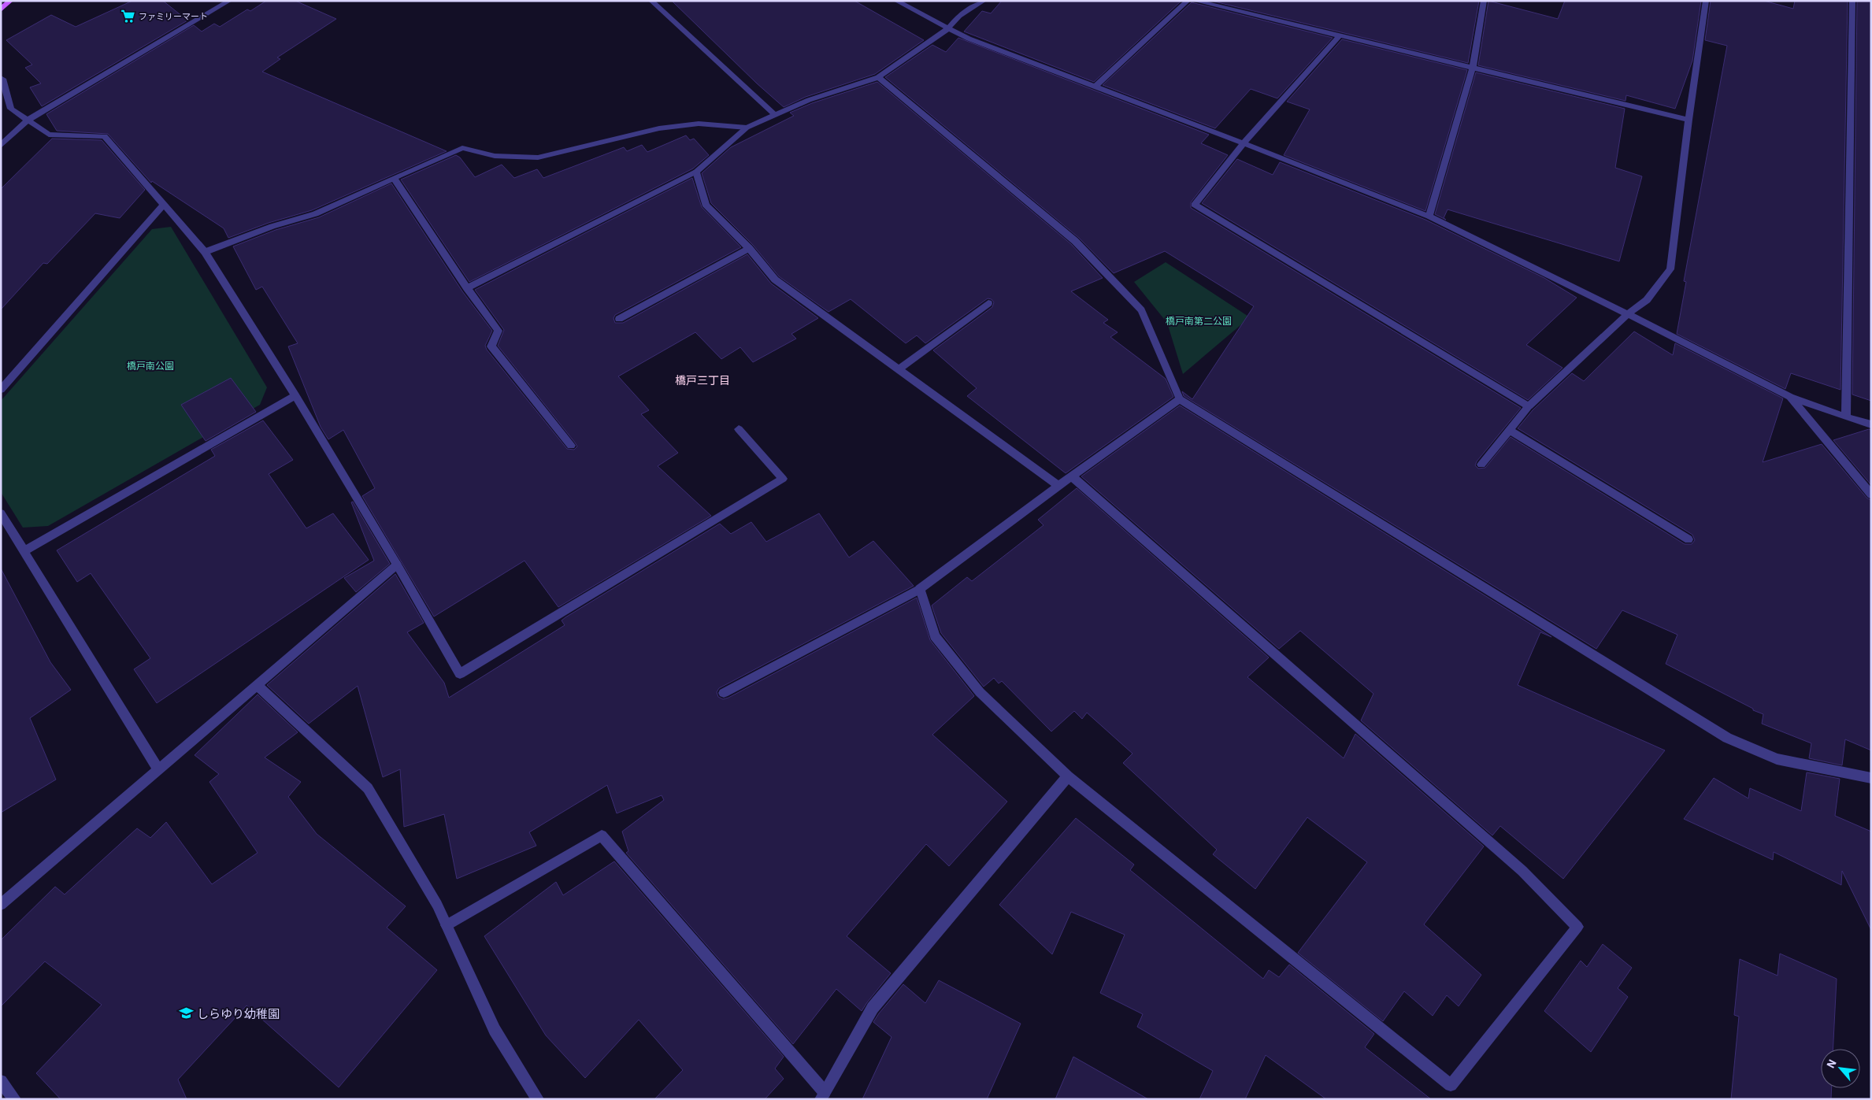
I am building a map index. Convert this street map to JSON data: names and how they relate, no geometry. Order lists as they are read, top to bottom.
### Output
{
  "districts": ["橋戸三丁目"],
  "parks": ["橋戸南第二公園", "橋戸南公園"],
  "places": {
    "supermarket": ["ファミリーマート"],
    "school or university": ["しらゆり幼稚園"]
  },
  "north": "top left"
}
